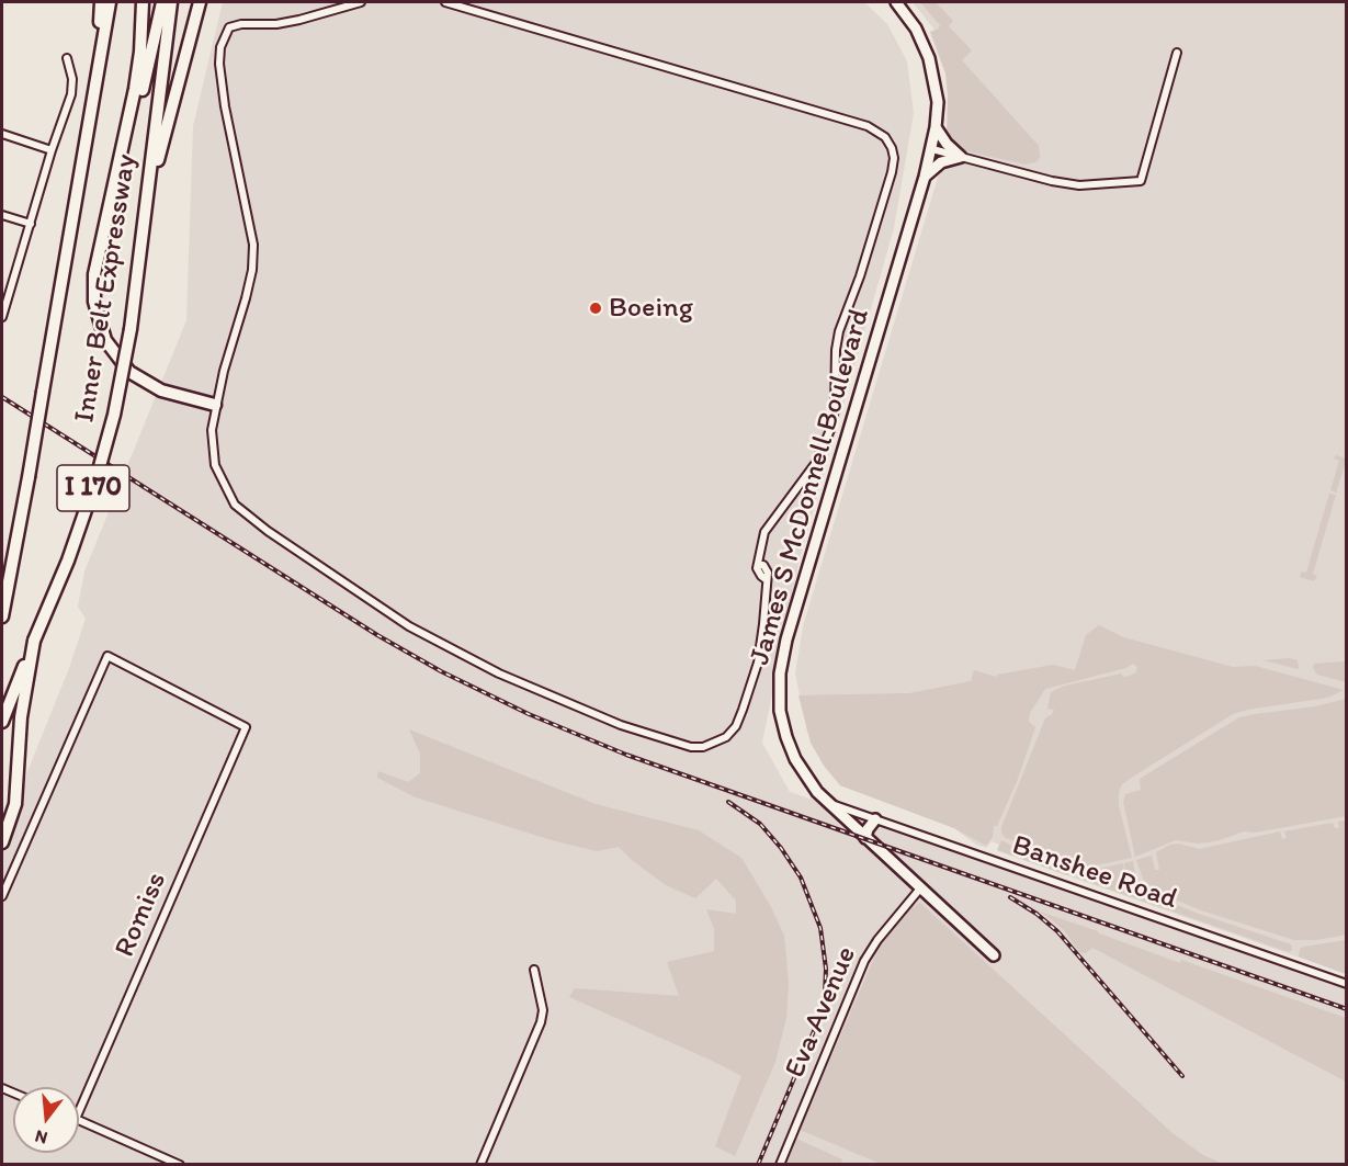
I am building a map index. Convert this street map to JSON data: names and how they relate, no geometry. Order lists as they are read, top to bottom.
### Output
{
  "streets": {
    "highway": ["Inner Belt Expressway", "I 170"],
    "main road": ["James S McDonnell Boulevard"],
    "street": ["Banshee Road", "Romiss", "Eva Avenue"]
  },
  "crossings": [
    ["James S McDonnell Boulevard", "Banshee Road"],
    ["James S McDonnell Boulevard", "Eva Avenue"]
  ],
  "places": ["Boeing"],
  "north": "bottom"
}
